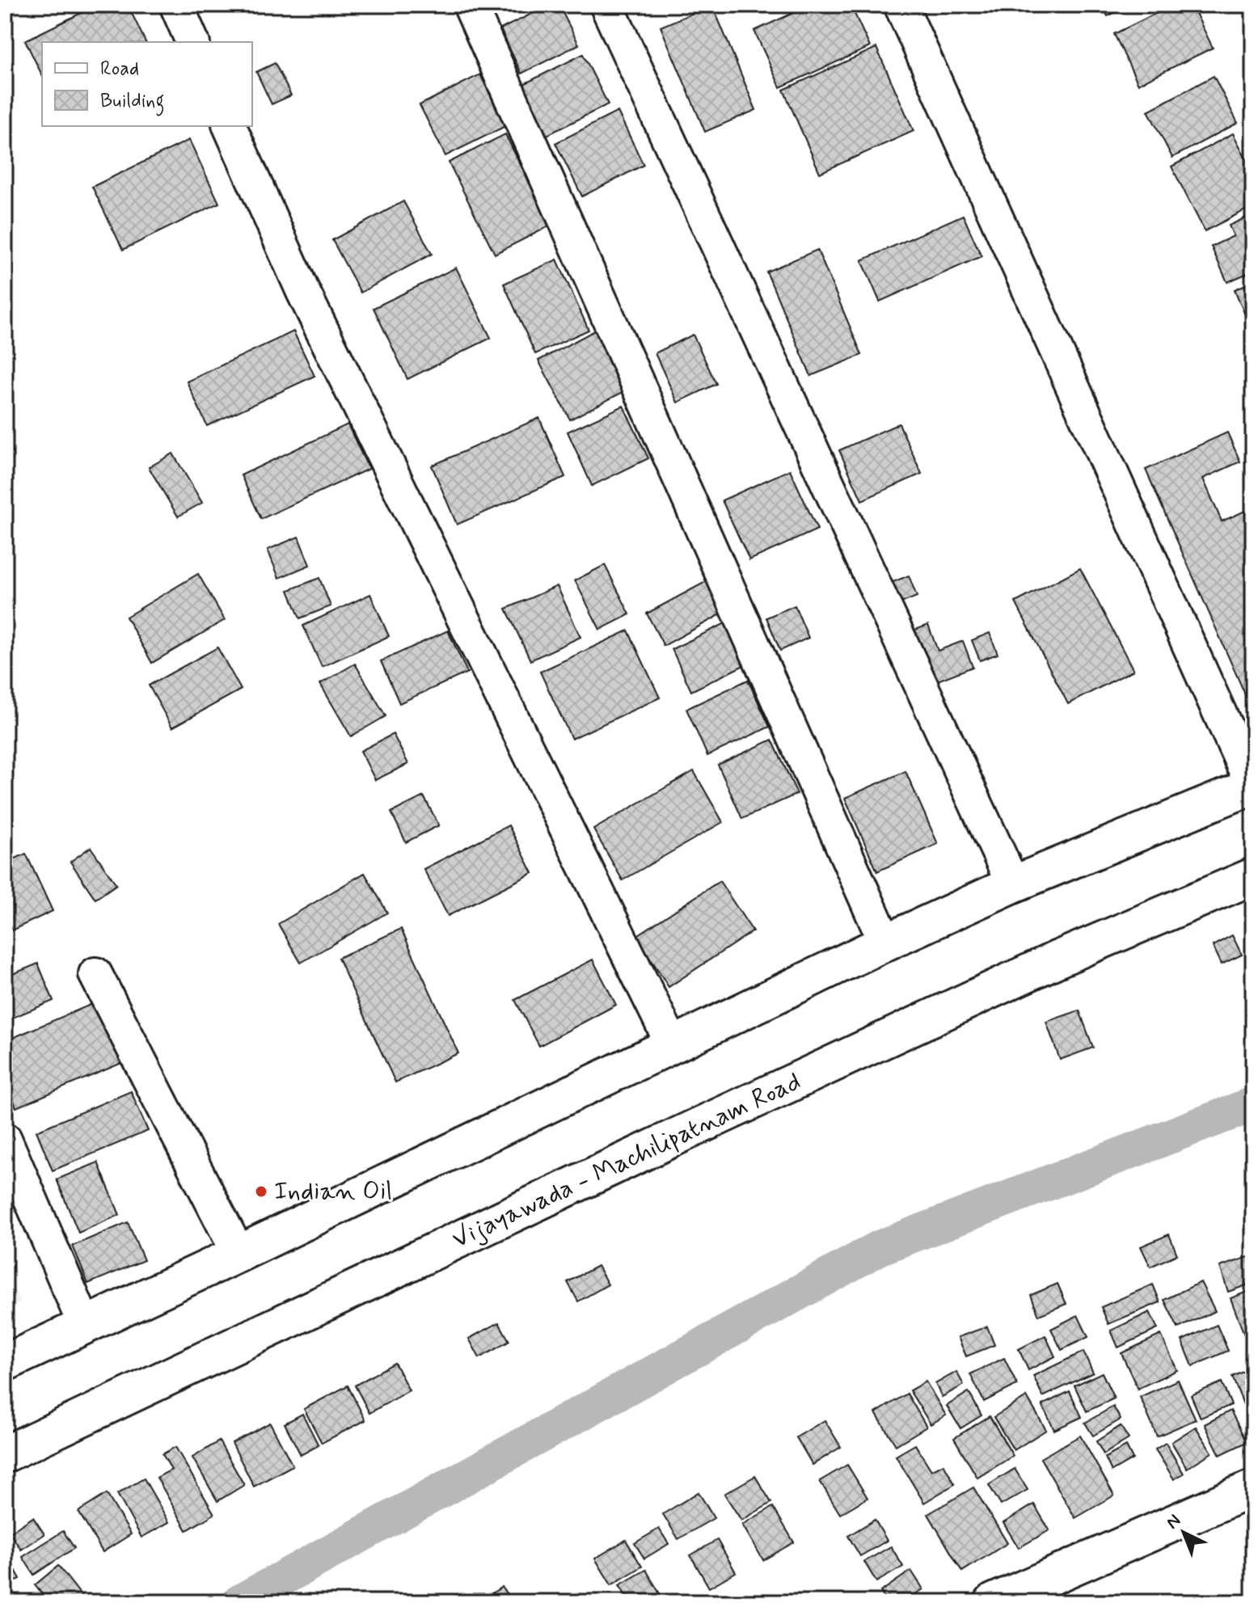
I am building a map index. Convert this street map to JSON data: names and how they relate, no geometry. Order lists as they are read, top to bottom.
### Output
{
  "streets": {
    "main road": ["Vijayawada - Machilipatnam Road"]
  },
  "places": ["Indian Oil"],
  "legend": ["Road", "Building"],
  "north": "top left"
}
